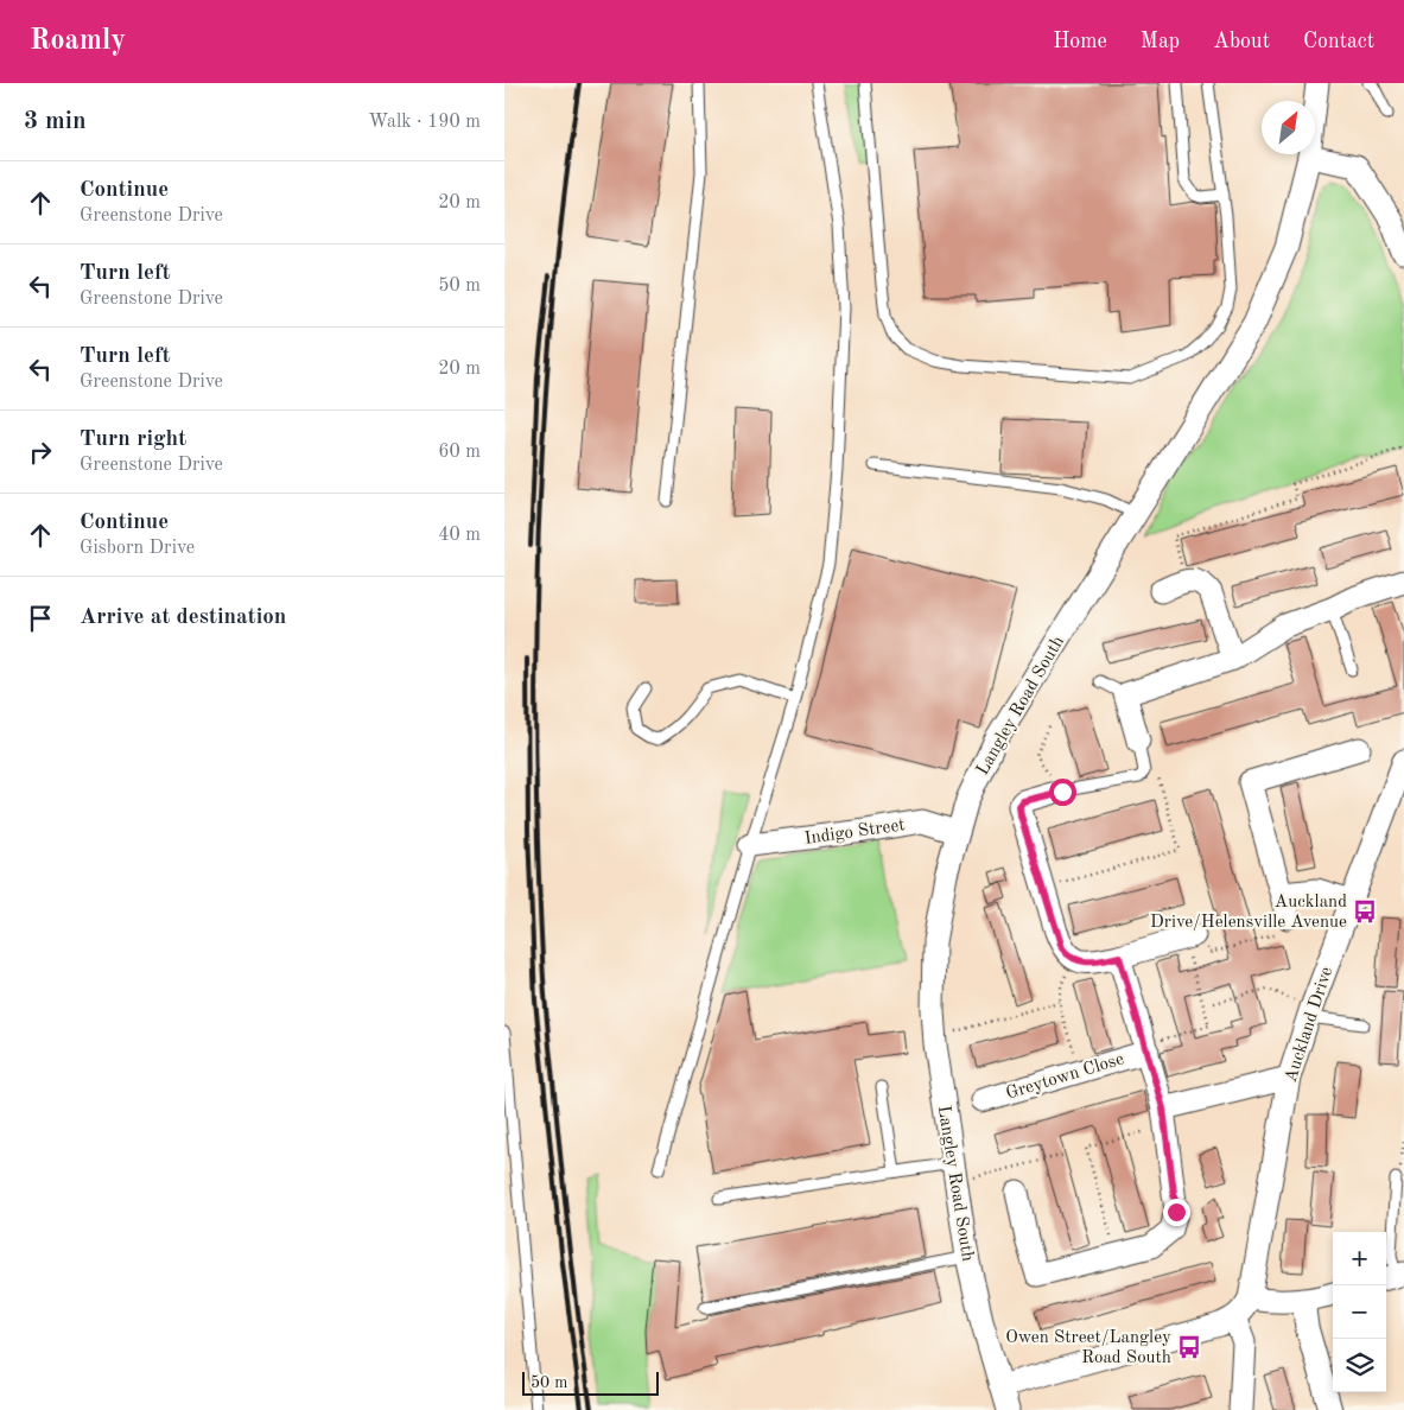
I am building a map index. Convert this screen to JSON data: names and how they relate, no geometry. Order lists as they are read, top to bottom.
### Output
{
  "streets": {
    "street": [
      "Langley Road South",
      "Indigo Street",
      "Auckland Drive",
      "Greytown Close"
    ]
  },
  "crossings": [
    ["Langley Road South", "Indigo Street"]
  ],
  "places": {
    "bus stop": ["Auckland Drive/Helensville Avenue", "Owen Street/Langley Road South"]
  },
  "scale_bar": "50 m",
  "north": "top right",
  "page": {
    "header": "Roamly",
    "nav": [
      "Home",
      "Map",
      "About",
      "Contact"
    ],
    "heading": ["3 min", "Walk · 190 m"],
    "list": [
      ["Continue", "Greenstone Drive", "20 m"],
      ["Turn left", "Greenstone Drive", "50 m"],
      ["Turn left", "Greenstone Drive", "20 m"],
      ["Turn right", "Greenstone Drive", "60 m"],
      ["Continue", "Gisborn Drive", "40 m"],
      "Arrive at destination"
    ],
    "map_buttons": ["+", "−"],
    "scale": "50 m"
  }
}
